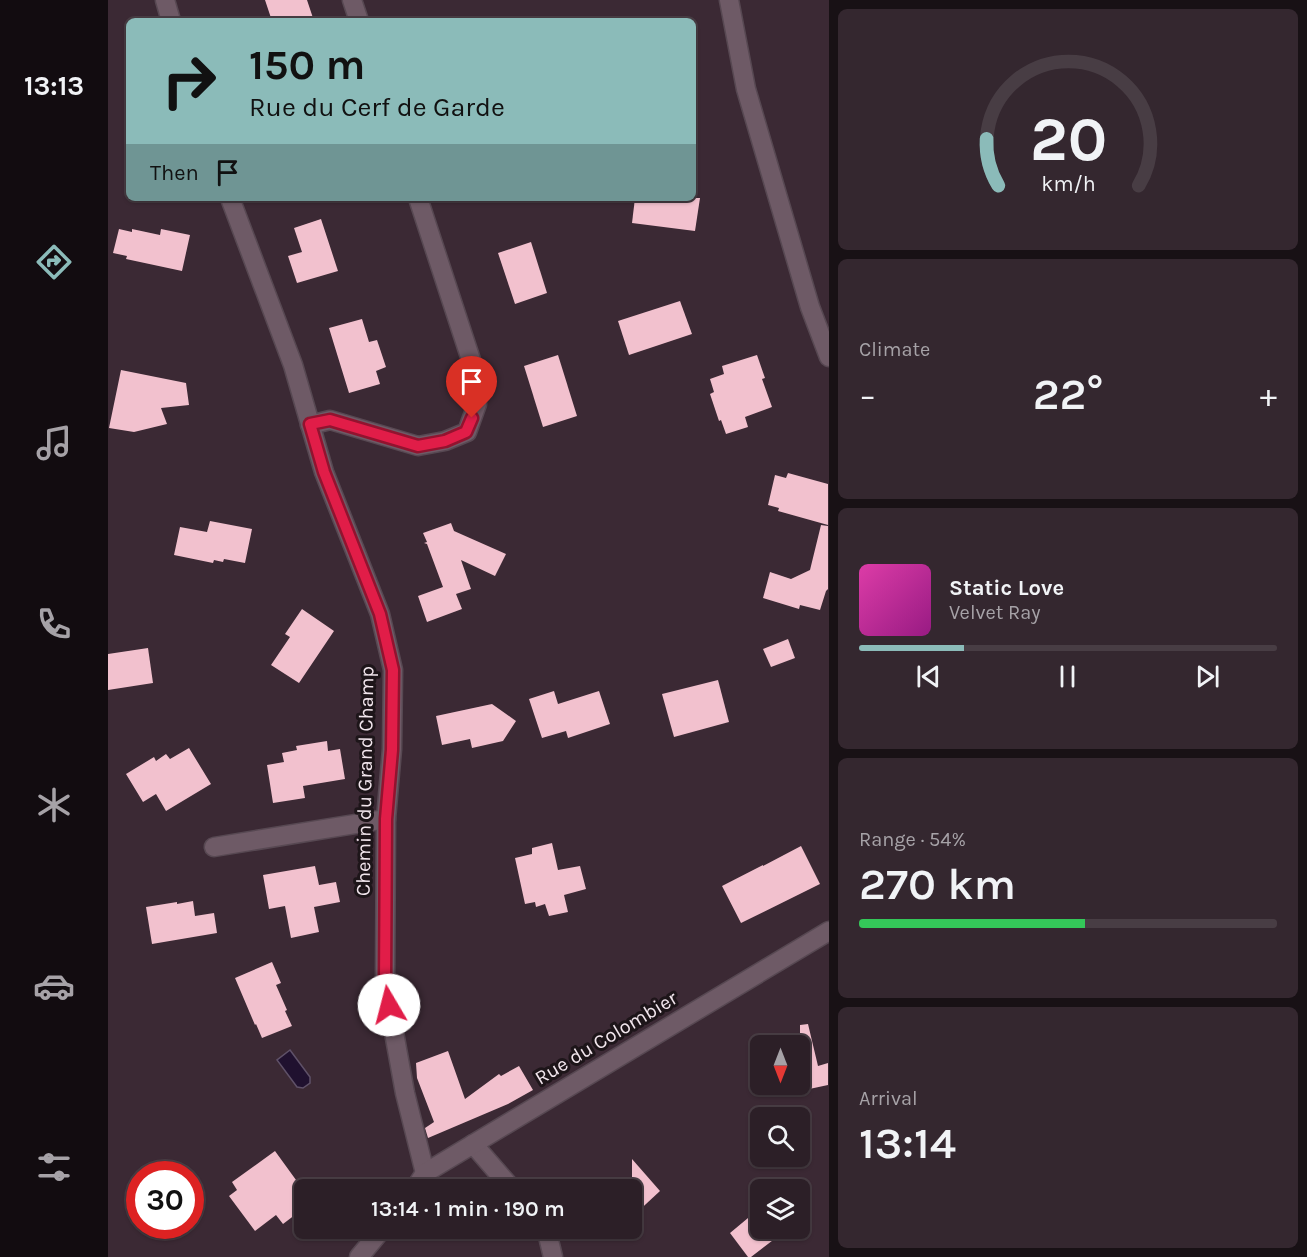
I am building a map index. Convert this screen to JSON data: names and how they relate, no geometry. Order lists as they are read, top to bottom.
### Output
{
  "streets": {
    "street": ["Chemin du Grand Champ", "Rue du Colombier"]
  },
  "crossings": [
    ["Chemin du Grand Champ", "Rue du Colombier"]
  ],
  "north": "bottom",
  "page": {
    "tabs": "13:13",
    "turn": ["150 m", "Rue du Cerf de Garde"],
    "then": "Then",
    "tile": [
      "Climate",
      ["Range · 54%", "270 km"],
      ["Arrival", "13:14"]
    ],
    "heat": ["−", "22°", "+"],
    "song": ["Static Love", "Velvet Ray"],
    "limit": "30",
    "trip": "13:14 · 1 min · 190 m",
    "gauge": ["20", "km/h"]
  }
}
